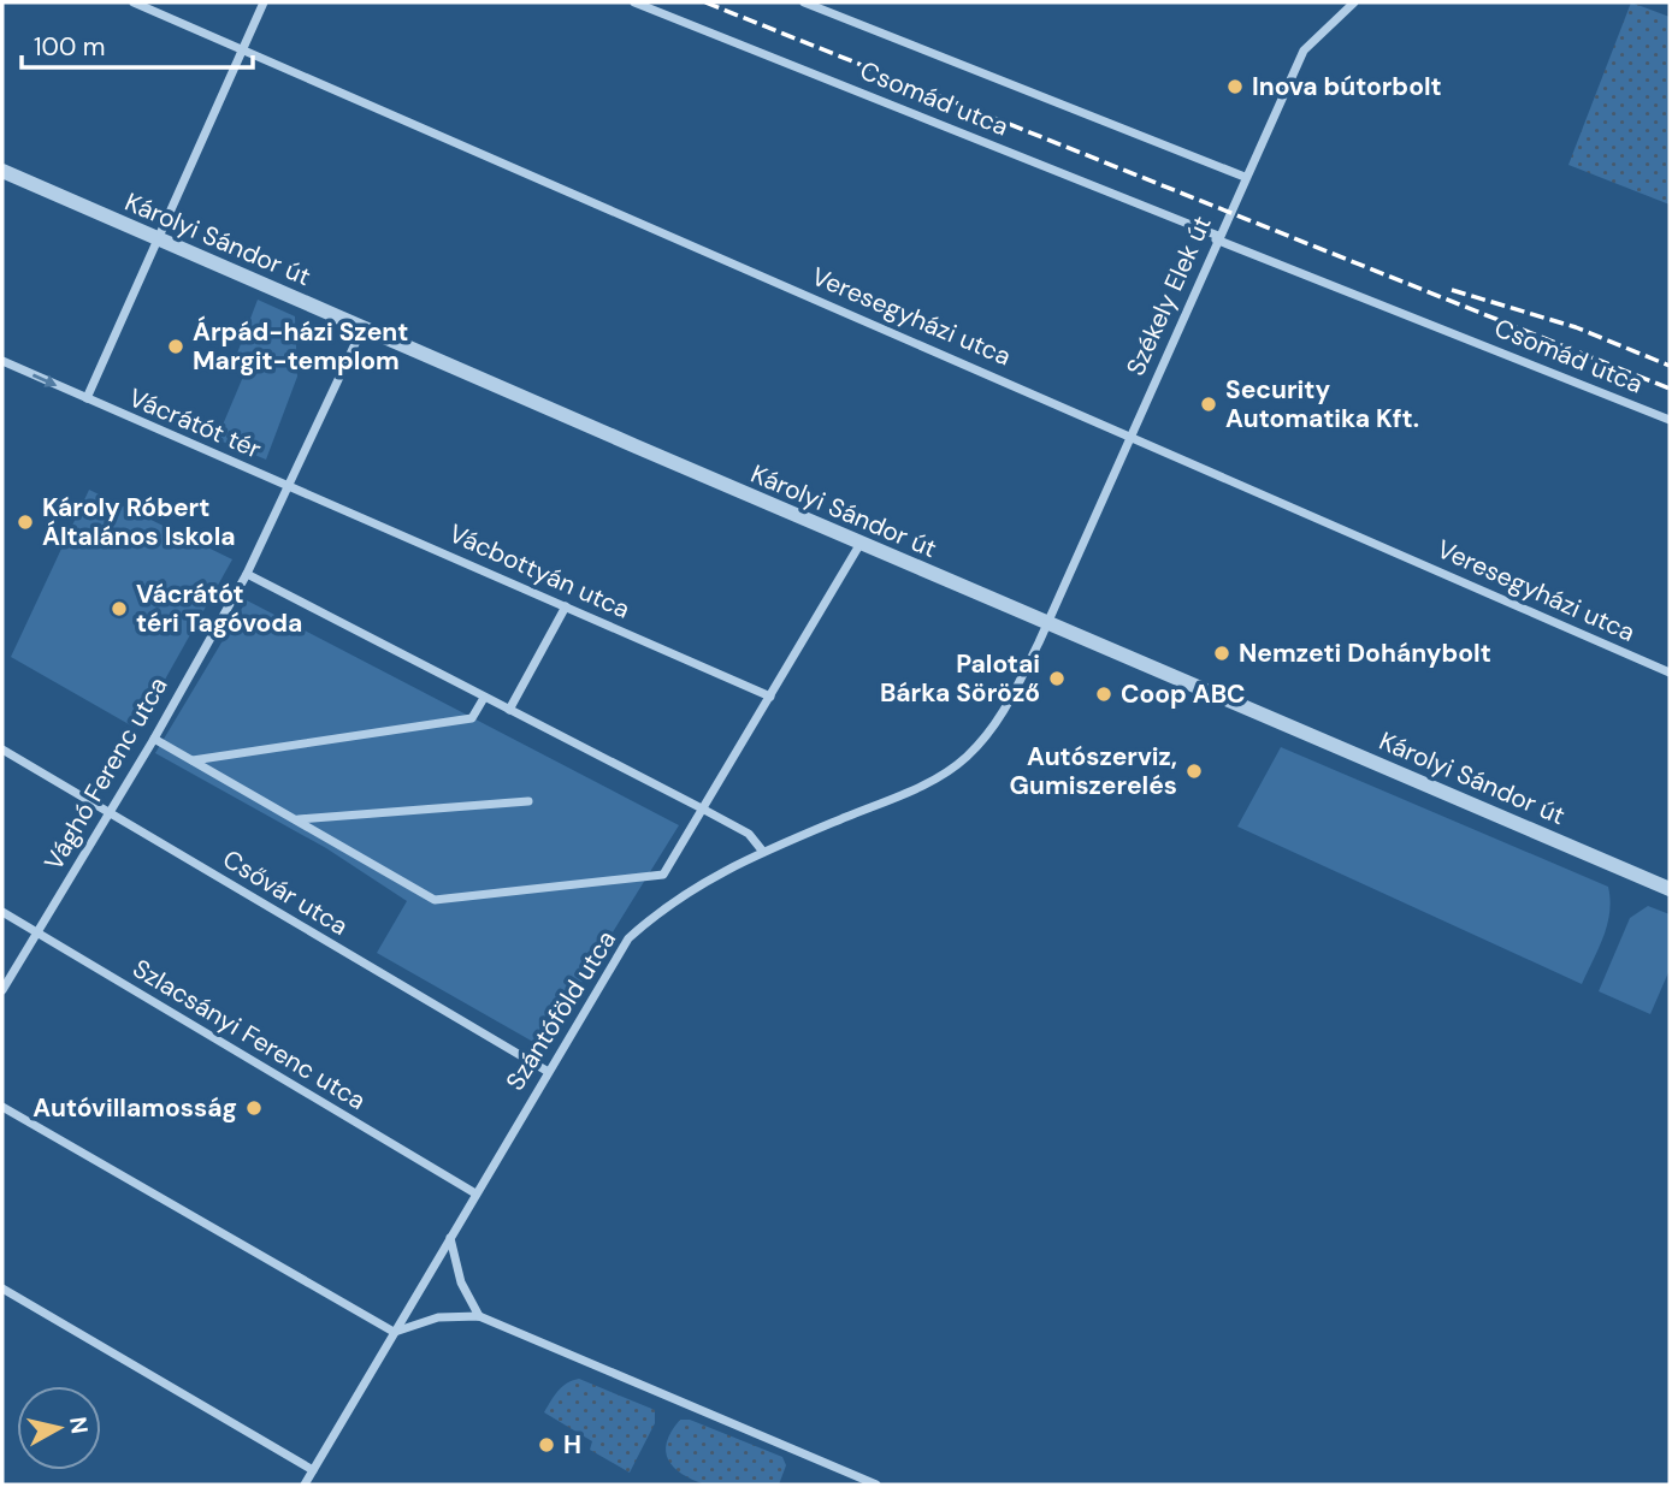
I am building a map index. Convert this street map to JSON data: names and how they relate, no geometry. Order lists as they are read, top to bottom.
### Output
{
  "streets": {
    "street": [
      "Csomád utca",
      "Károlyi Sándor út",
      "Székely Elek út",
      "Veresegyházi utca",
      "Vácrátót tér",
      "Vácbottyán utca",
      "Vághó Ferenc utca",
      "Csővár utca",
      "Szántóföld utca",
      "Szlacsányi Ferenc utca"
    ]
  },
  "crossings": [
    ["Csomád utca", "Székely Elek út"],
    ["Károlyi Sándor út", "Székely Elek út"],
    ["Károlyi Sándor út", "Szántóföld utca"],
    ["Székely Elek út", "Veresegyházi utca"],
    ["Székely Elek út", "Szántóföld utca"],
    ["Vácrátót tér", "Vácbottyán utca"],
    ["Vácrátót tér", "Vághó Ferenc utca"],
    ["Vácbottyán utca", "Vághó Ferenc utca"],
    ["Vághó Ferenc utca", "Csővár utca"],
    ["Vághó Ferenc utca", "Szlacsányi Ferenc utca"],
    ["Csővár utca", "Szántóföld utca"],
    ["Szántóföld utca", "Szlacsányi Ferenc utca"]
  ],
  "places": [
    "Inova bútorbolt",
    "Árpád-házi Szent Margit-templom",
    "Security Automatika Kft.",
    "Károly Róbert Általános Iskola",
    "Vácrátót téri Tagóvoda",
    "Nemzeti Dohánybolt",
    "Palotai Bárka Söröző",
    "Coop ABC",
    "Autószerviz, Gumiszerelés",
    "Autóvillamosság",
    "H"
  ],
  "scale_bar": "100 m",
  "north": "right"
}
